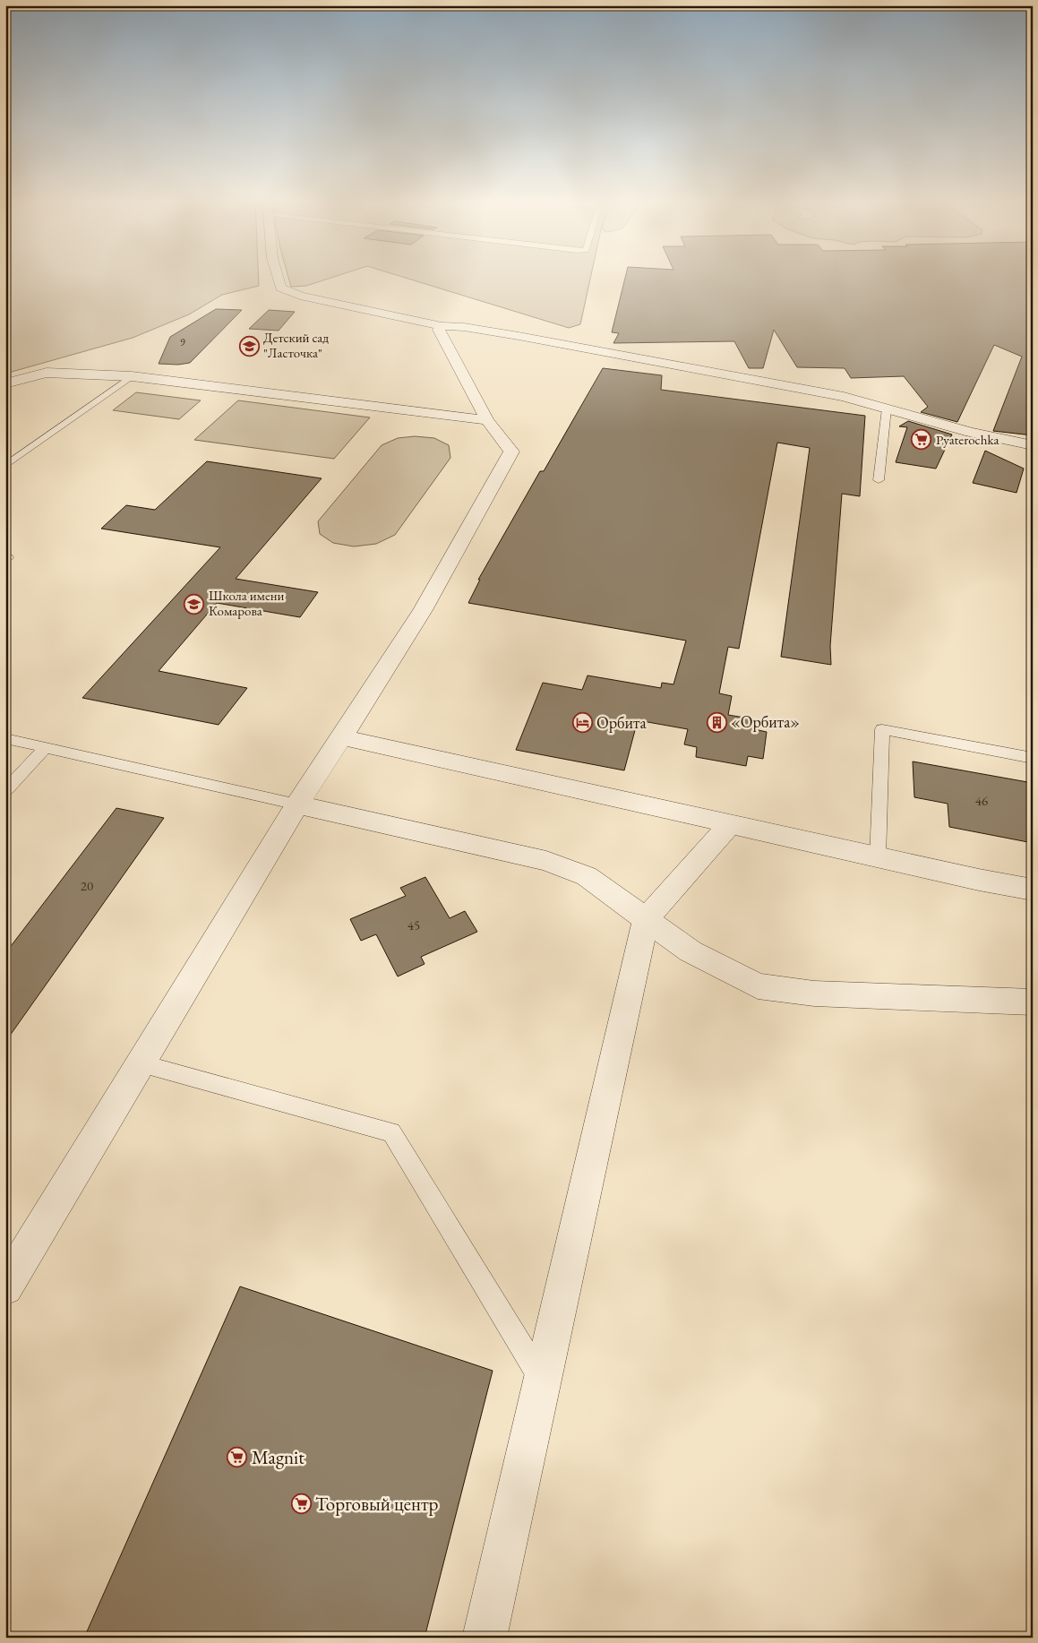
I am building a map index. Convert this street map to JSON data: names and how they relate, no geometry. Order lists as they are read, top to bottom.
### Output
{
  "places": {
    "school or university": ["Детский сад \"Ласточка\"", "Школа имени Комарова"],
    "supermarket": ["Pyaterochka", "Magnit", "Торговый центр"],
    "building": ["«Орбита»"],
    "hotel": ["Орбита"]
  },
  "house_numbers": [
    "9",
    "46",
    "20",
    "45"
  ]
}
